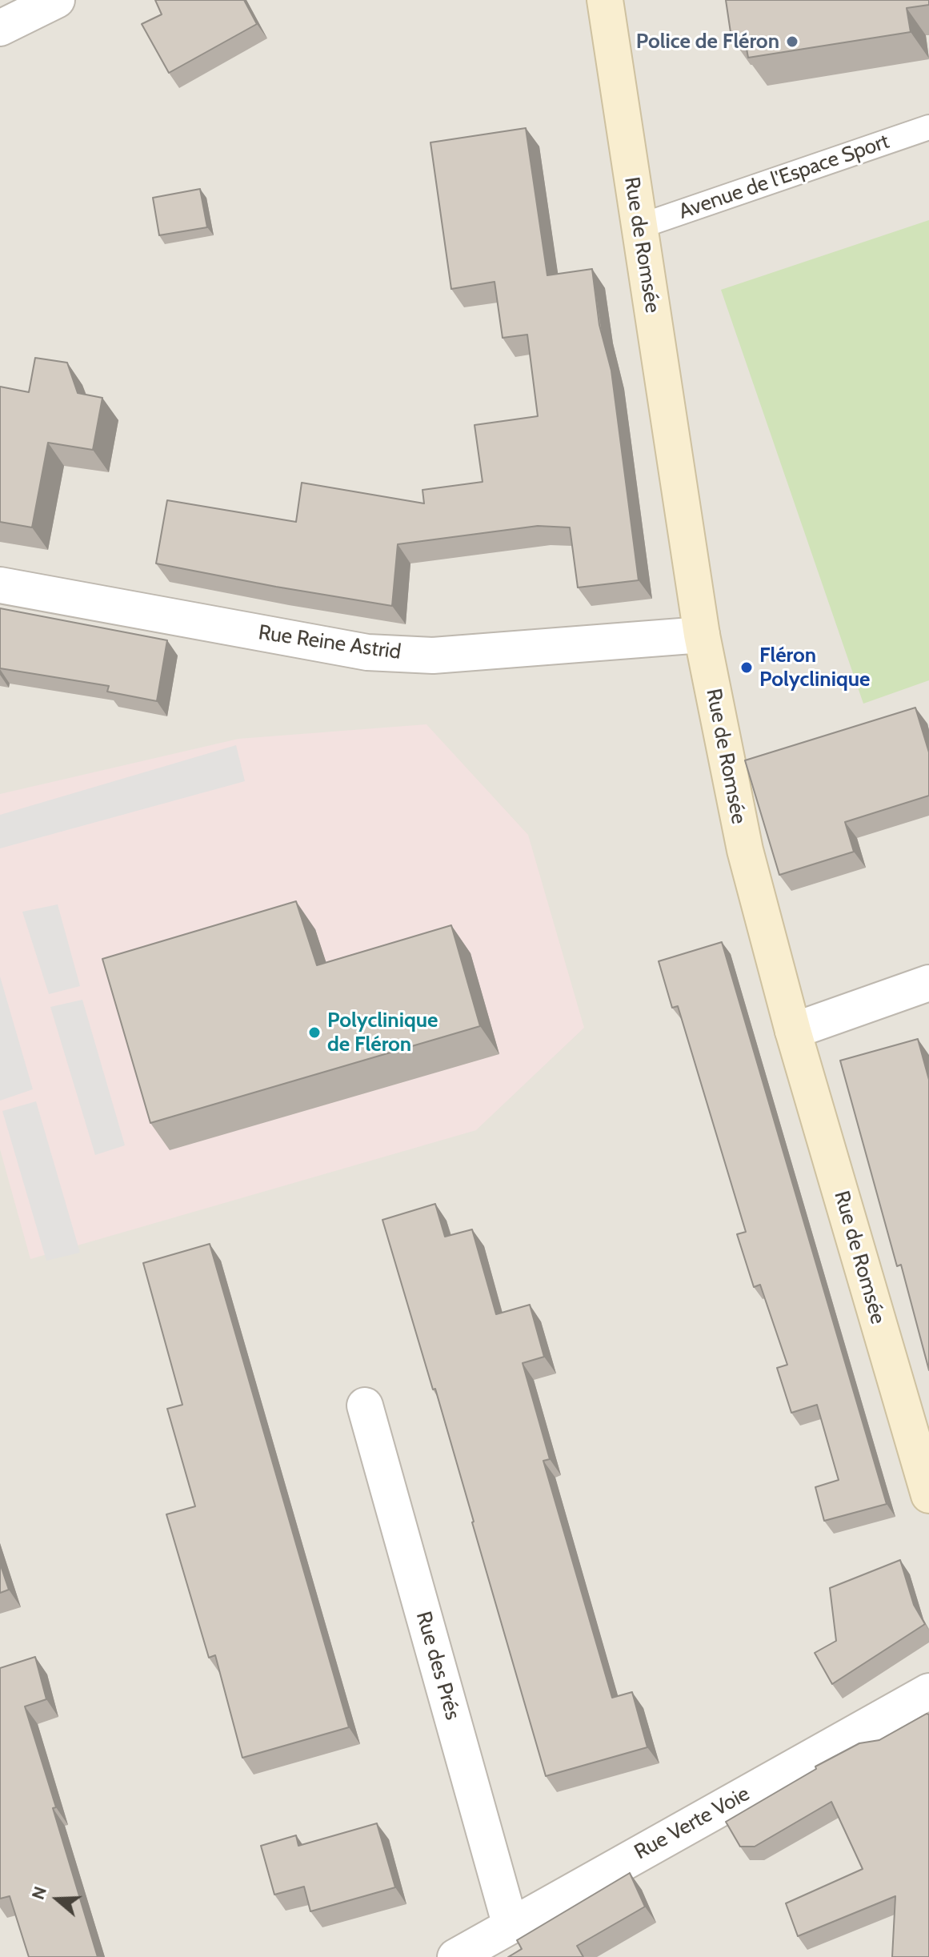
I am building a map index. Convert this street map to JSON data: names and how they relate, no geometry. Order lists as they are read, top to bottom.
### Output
{
  "streets": {
    "main road": ["Rue de Romsée"],
    "street": ["Rue Reine Astrid", "Rue des Prés", "Rue Verte Voie"],
    "lane": ["Avenue de l'Espace Sport"]
  },
  "crossings": [
    ["Avenue de l'Espace Sport", "Rue de Romsée"],
    ["Rue de Romsée", "Rue Reine Astrid"],
    ["Rue des Prés", "Rue Verte Voie"]
  ],
  "places": ["Police de Fléron", "Fléron Polyclinique", "Polyclinique de Fléron"],
  "north": "left"
}
